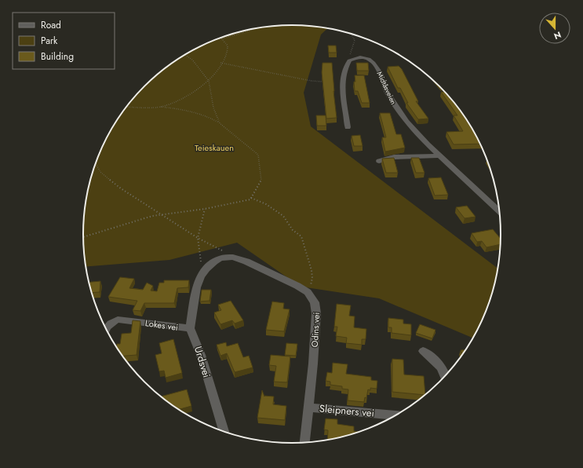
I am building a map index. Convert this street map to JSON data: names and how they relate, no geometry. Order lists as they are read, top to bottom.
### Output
{
  "streets": {
    "street": [
      "Midtåsveien",
      "Lokes vei",
      "Odins vei",
      "Urdsvei",
      "Sleipners vei"
    ]
  },
  "crossings": [
    ["Lokes vei", "Odins vei"],
    ["Lokes vei", "Urdsvei"],
    ["Odins vei", "Urdsvei"],
    ["Odins vei", "Sleipners vei"]
  ],
  "parks": ["Teieskauen"],
  "legend": ["Road", "Park", "Building"],
  "north": "bottom"
}
